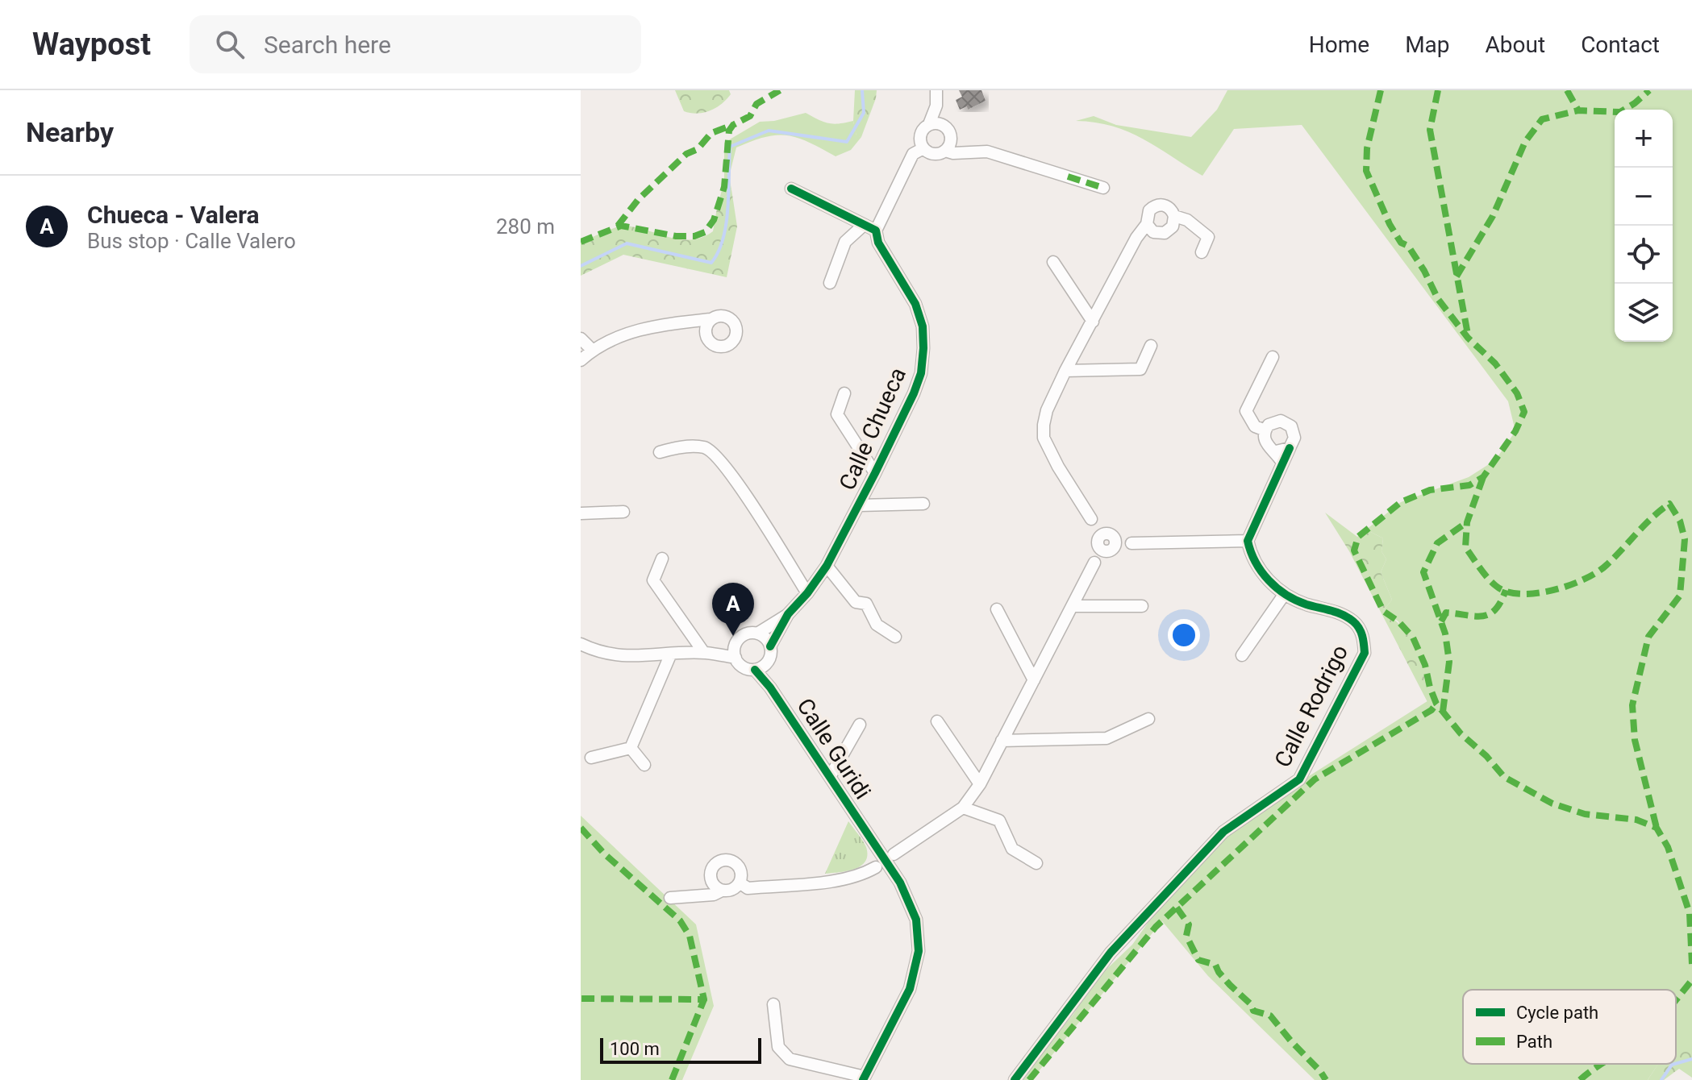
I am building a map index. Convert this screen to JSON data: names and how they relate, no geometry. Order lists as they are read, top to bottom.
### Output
{
  "streets": {
    "street": ["Calle Chueca", "Calle Rodrigo", "Calle Guridi"]
  },
  "crossings": [
    ["Calle Chueca", "Calle Guridi"]
  ],
  "legend": ["Cycle path", "Path"],
  "scale_bar": "100 m",
  "page": {
    "header": "Waypost",
    "search": "Search here",
    "nav": [
      "Home",
      "Map",
      "About",
      "Contact"
    ],
    "heading": "Nearby",
    "map_buttons": ["+", "−"],
    "list": [
      {
        "mark": "A",
        "name": "Chueca - Valera",
        "note": "Bus stop · Calle Valero",
        "value": "280 m"
      }
    ],
    "pins": "A",
    "scale": "100 m"
  }
}
